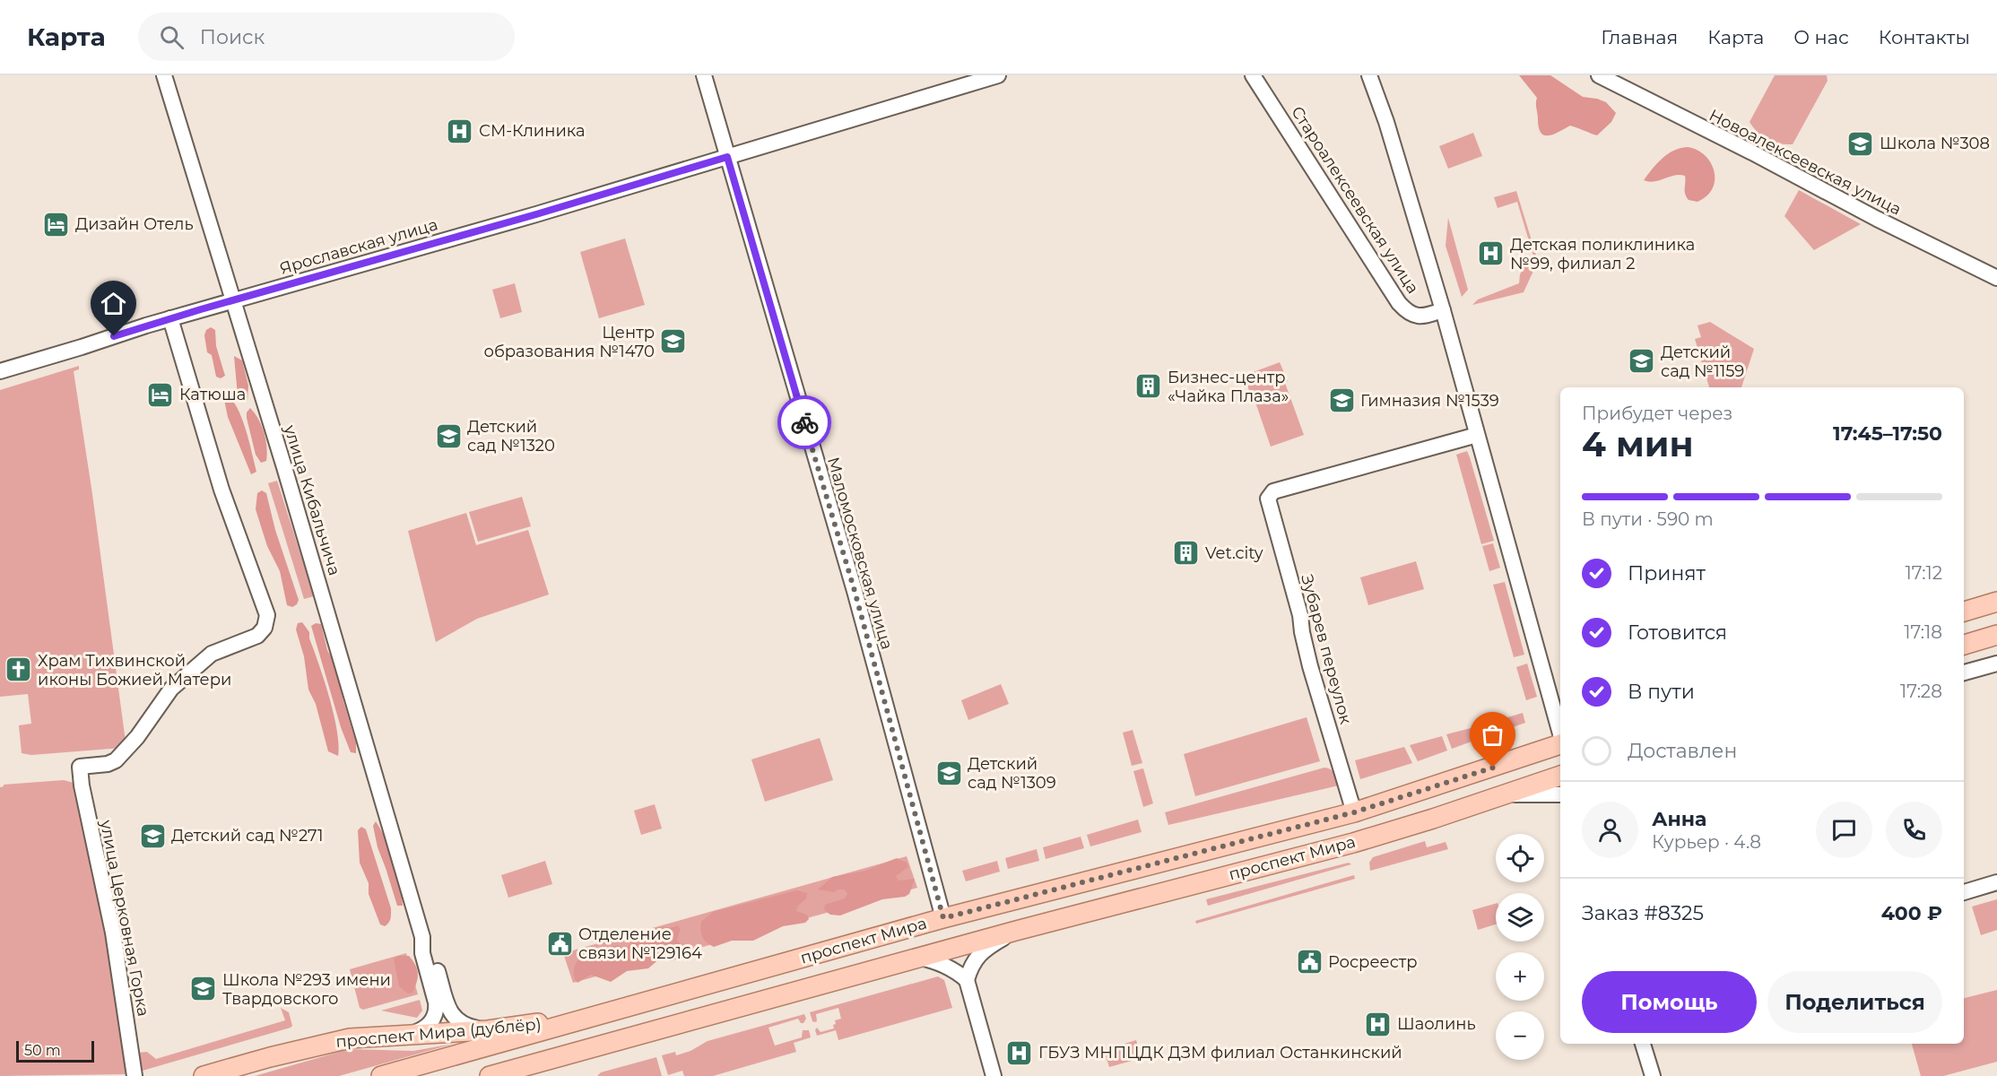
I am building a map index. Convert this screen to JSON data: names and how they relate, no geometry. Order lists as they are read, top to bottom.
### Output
{
  "streets": {
    "main road": ["проспект Мира", "проспект Мира (дублёр)"],
    "street": [
      "Новоалексеевская улица",
      "Староалексеевская улица",
      "Ярославская улица",
      "улица Кибальчича",
      "Маломосковская улица",
      "Зубарев переулок",
      "улица Церковная Горка"
    ]
  },
  "crossings": [
    ["Ярославская улица", "улица Кибальчича"],
    ["Ярославская улица", "Маломосковская улица"],
    ["Ярославская улица", "улица Церковная Горка"],
    ["улица Кибальчича", "проспект Мира (дублёр)"],
    ["Маломосковская улица", "проспект Мира"],
    ["Зубарев переулок", "проспект Мира"],
    ["проспект Мира", "проспект Мира (дублёр)"]
  ],
  "places": {
    "hospital": [
      "СМ-Клиника",
      "Детская поликлиника №99, филиал 2",
      "Шаолинь",
      "ГБУЗ МНПЦДК ДЗМ филиал Останкинский"
    ],
    "school or university": [
      "Школа №308",
      "Центр образования №1470",
      "Детский сад №1159",
      "Гимназия №1539",
      "Детский сад №1320",
      "Детский сад №1309",
      "Детский сад №271",
      "Школа №293 имени Твардовского"
    ],
    "hotel": ["Дизайн Отель", "Катюша"],
    "building": ["Бизнес-центр «Чайка Плаза»", "Vet.city"],
    "church": ["Храм Тихвинской иконы Божией Матери"],
    "public building": ["Отделение связи №129164", "Росреестр"]
  },
  "scale_bar": "50 m",
  "page": {
    "header": "Карта",
    "search": "Поиск",
    "nav": [
      "Главная",
      "Карта",
      "О нас",
      "Контакты"
    ],
    "heading": ["4 мин", "Прибудет через", "17:45–17:50"],
    "panel": [
      "Анна",
      "Курьер · 4.8",
      "Заказ #8325",
      "400 ₽"
    ],
    "bar": "В пути · 590 m",
    "list": [
      ["Принят", "17:12"],
      ["Готовится", "17:18"],
      ["В пути", "17:28"],
      "Доставлен"
    ],
    "map_buttons": ["+", "−"],
    "buttons": ["Помощь", "Поделиться"],
    "scale": "50 m"
  }
}
